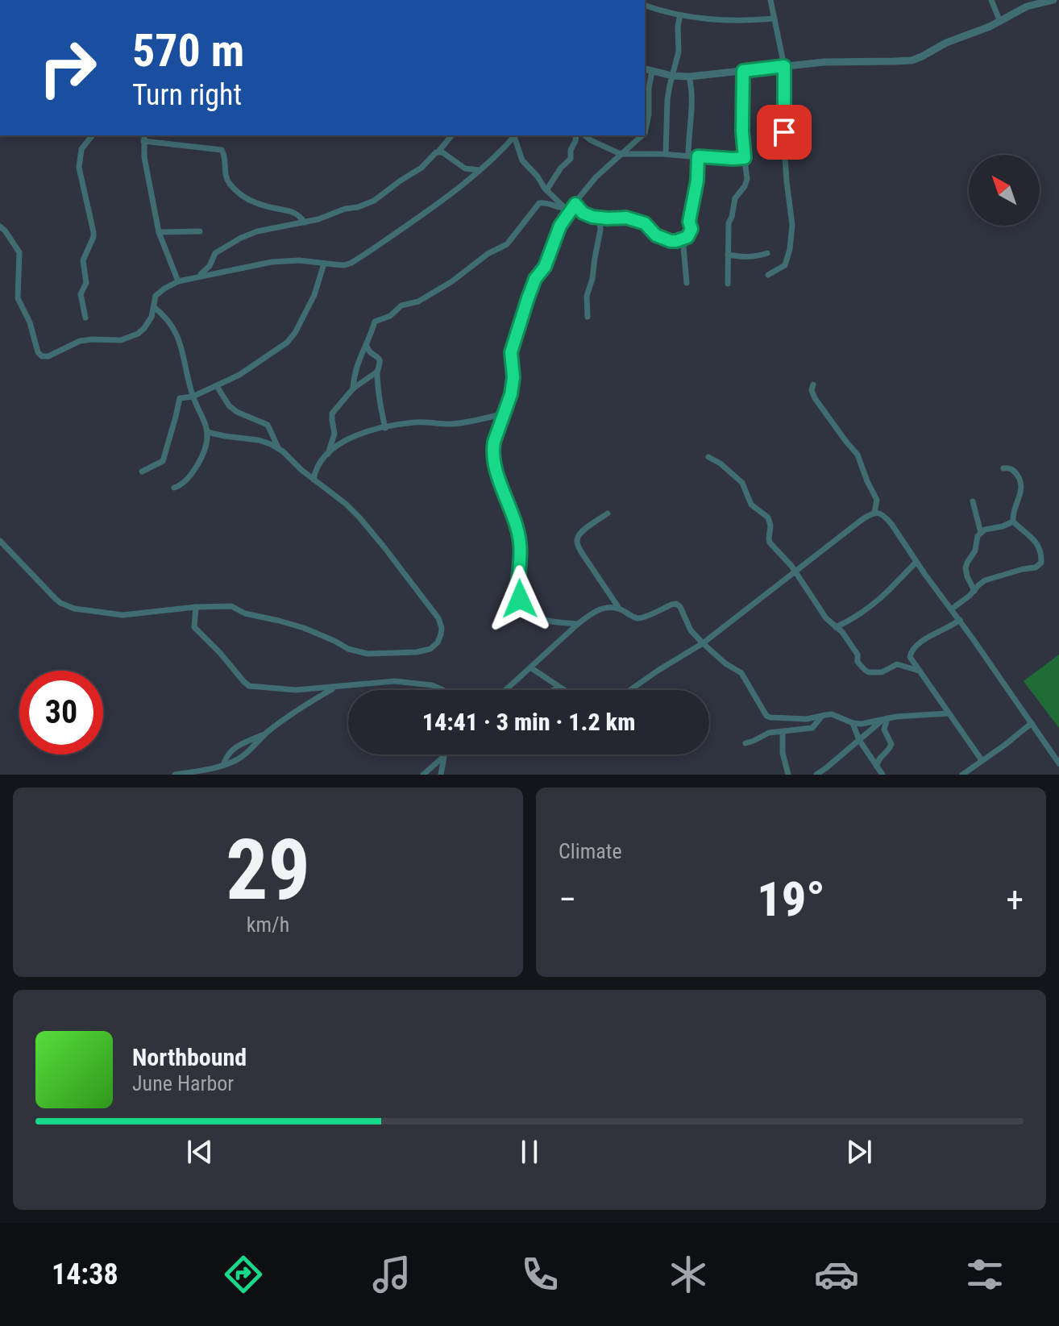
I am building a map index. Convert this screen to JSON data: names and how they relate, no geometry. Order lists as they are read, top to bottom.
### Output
{
  "north": "top left",
  "page": {
    "turn": ["570 m", "Turn right"],
    "limit": "30",
    "trip": "14:41 · 3 min · 1.2 km",
    "tile": [
      ["29", "km/h"],
      "Climate"
    ],
    "heat": ["−", "19°", "+"],
    "song": ["Northbound", "June Harbor"],
    "tabs": "14:38"
  }
}
